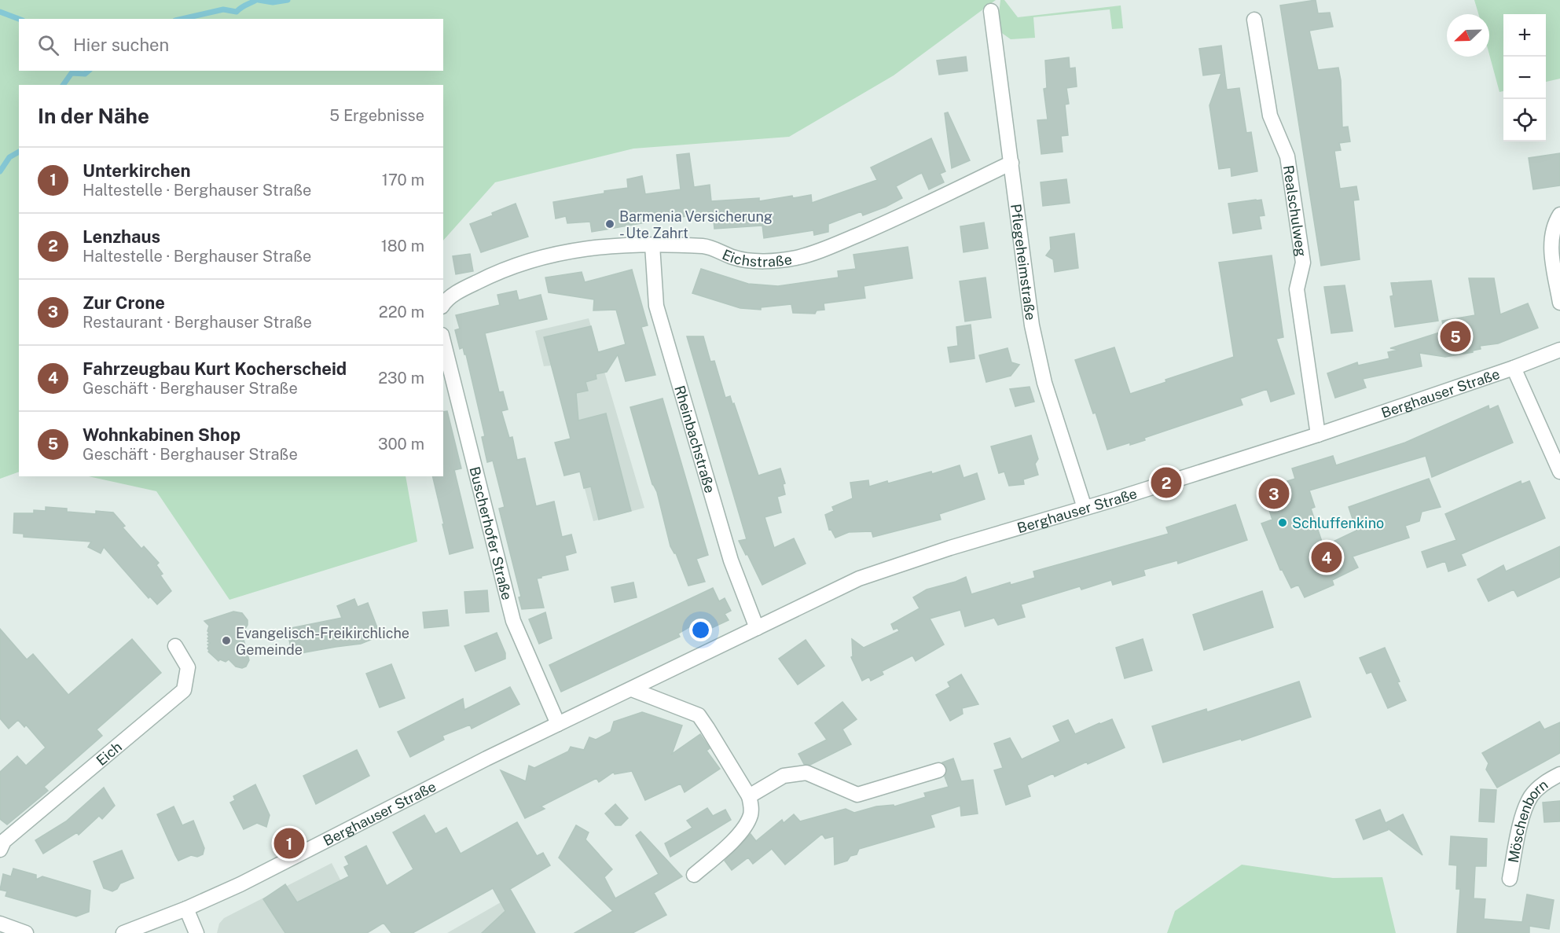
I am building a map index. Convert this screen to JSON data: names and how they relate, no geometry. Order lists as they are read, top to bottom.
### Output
{
  "streets": {
    "street": [
      "Realschulweg",
      "Eichstraße",
      "Pflegeheimstraße",
      "Berghauser Straße",
      "Rheinbachstraße",
      "Buscherhofer Straße",
      "Eich",
      "Möschenborn"
    ]
  },
  "crossings": [
    ["Realschulweg", "Berghauser Straße"],
    ["Eichstraße", "Pflegeheimstraße"],
    ["Eichstraße", "Rheinbachstraße"],
    ["Pflegeheimstraße", "Berghauser Straße"],
    ["Berghauser Straße", "Rheinbachstraße"],
    ["Berghauser Straße", "Buscherhofer Straße"]
  ],
  "places": ["Barmenia Versicherung - Ute Zahrt", "Schluffenkino", "Evangelisch-Freikirchliche Gemeinde"],
  "north": "bottom left",
  "page": {
    "map_buttons": ["+", "−"],
    "search": "Hier suchen",
    "heading": ["In der Nähe", "5 Ergebnisse"],
    "list": [
      {
        "mark": "1",
        "name": "Unterkirchen",
        "note": "Haltestelle · Berghauser Straße",
        "value": "170 m"
      },
      {
        "mark": "2",
        "name": "Lenzhaus",
        "note": "Haltestelle · Berghauser Straße",
        "value": "180 m"
      },
      {
        "mark": "3",
        "name": "Zur Crone",
        "note": "Restaurant · Berghauser Straße",
        "value": "220 m"
      },
      {
        "mark": "4",
        "name": "Fahrzeugbau Kurt Kocherscheid",
        "note": "Geschäft · Berghauser Straße",
        "value": "230 m"
      },
      {
        "mark": "5",
        "name": "Wohnkabinen Shop",
        "note": "Geschäft · Berghauser Straße",
        "value": "300 m"
      }
    ],
    "pins": [
      "5",
      "2",
      "3",
      "4",
      "1"
    ]
  }
}
